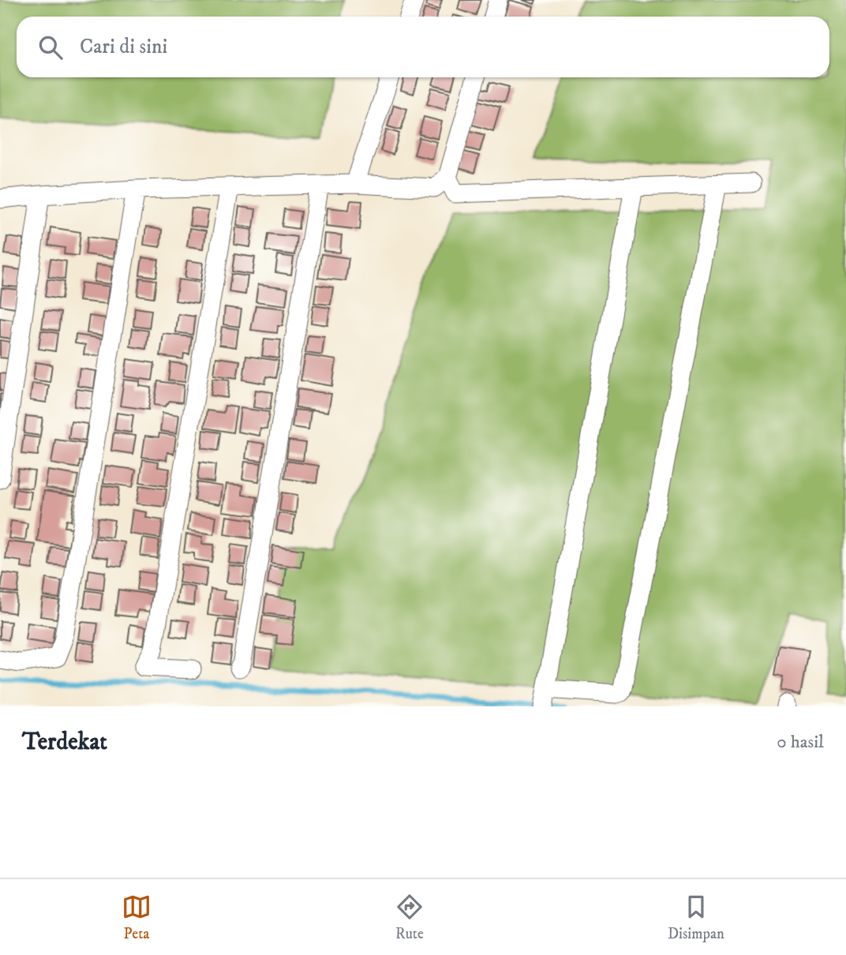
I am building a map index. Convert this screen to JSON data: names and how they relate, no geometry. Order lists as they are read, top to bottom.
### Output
{
  "page": {
    "search": "Cari di sini",
    "heading": ["Terdekat", "0 hasil"],
    "nav": ["Peta", "Rute", "Disimpan"]
  }
}
